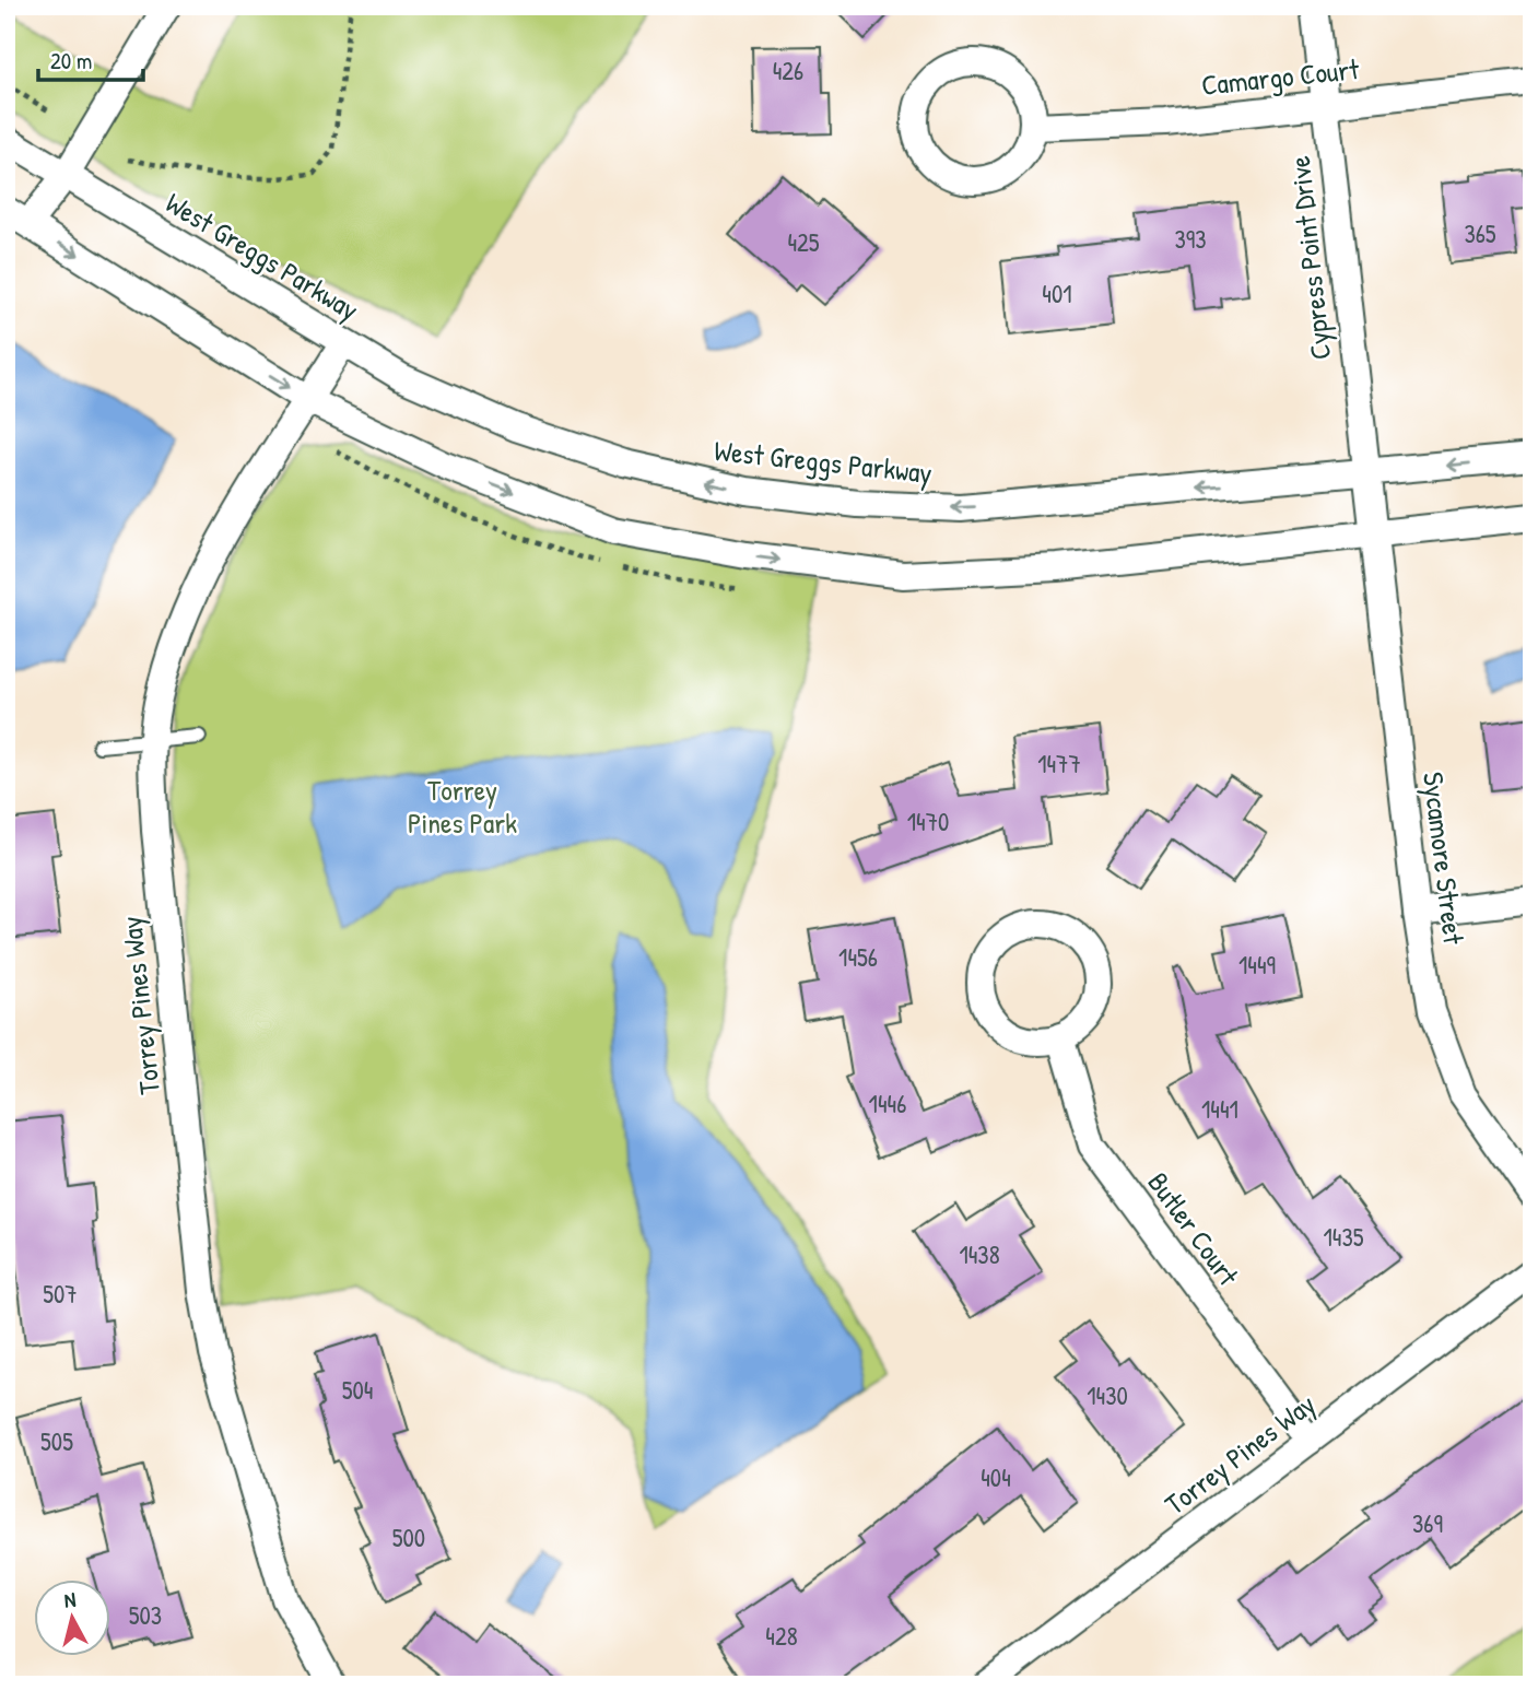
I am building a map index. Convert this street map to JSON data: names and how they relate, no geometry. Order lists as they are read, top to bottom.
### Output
{
  "streets": {
    "street": [
      "Camargo Court",
      "West Greggs Parkway",
      "Cypress Point Drive",
      "Sycamore Street",
      "Torrey Pines Way",
      "Butler Court"
    ]
  },
  "crossings": [
    ["Camargo Court", "Cypress Point Drive"],
    ["West Greggs Parkway", "Cypress Point Drive"],
    ["West Greggs Parkway", "Torrey Pines Way"],
    ["Cypress Point Drive", "Sycamore Street"],
    ["Torrey Pines Way", "Butler Court"]
  ],
  "parks": ["Torrey Pines Park"],
  "house_numbers": [
    "426",
    "365",
    "393",
    "425",
    "401",
    "1477",
    "1470",
    "1456",
    "1449",
    "1446",
    "1441",
    "1435",
    "1438",
    "507",
    "504",
    "1430",
    "505",
    "404",
    "369",
    "500",
    "503",
    "428"
  ],
  "scale_bar": "20 m",
  "north": "top"
}
